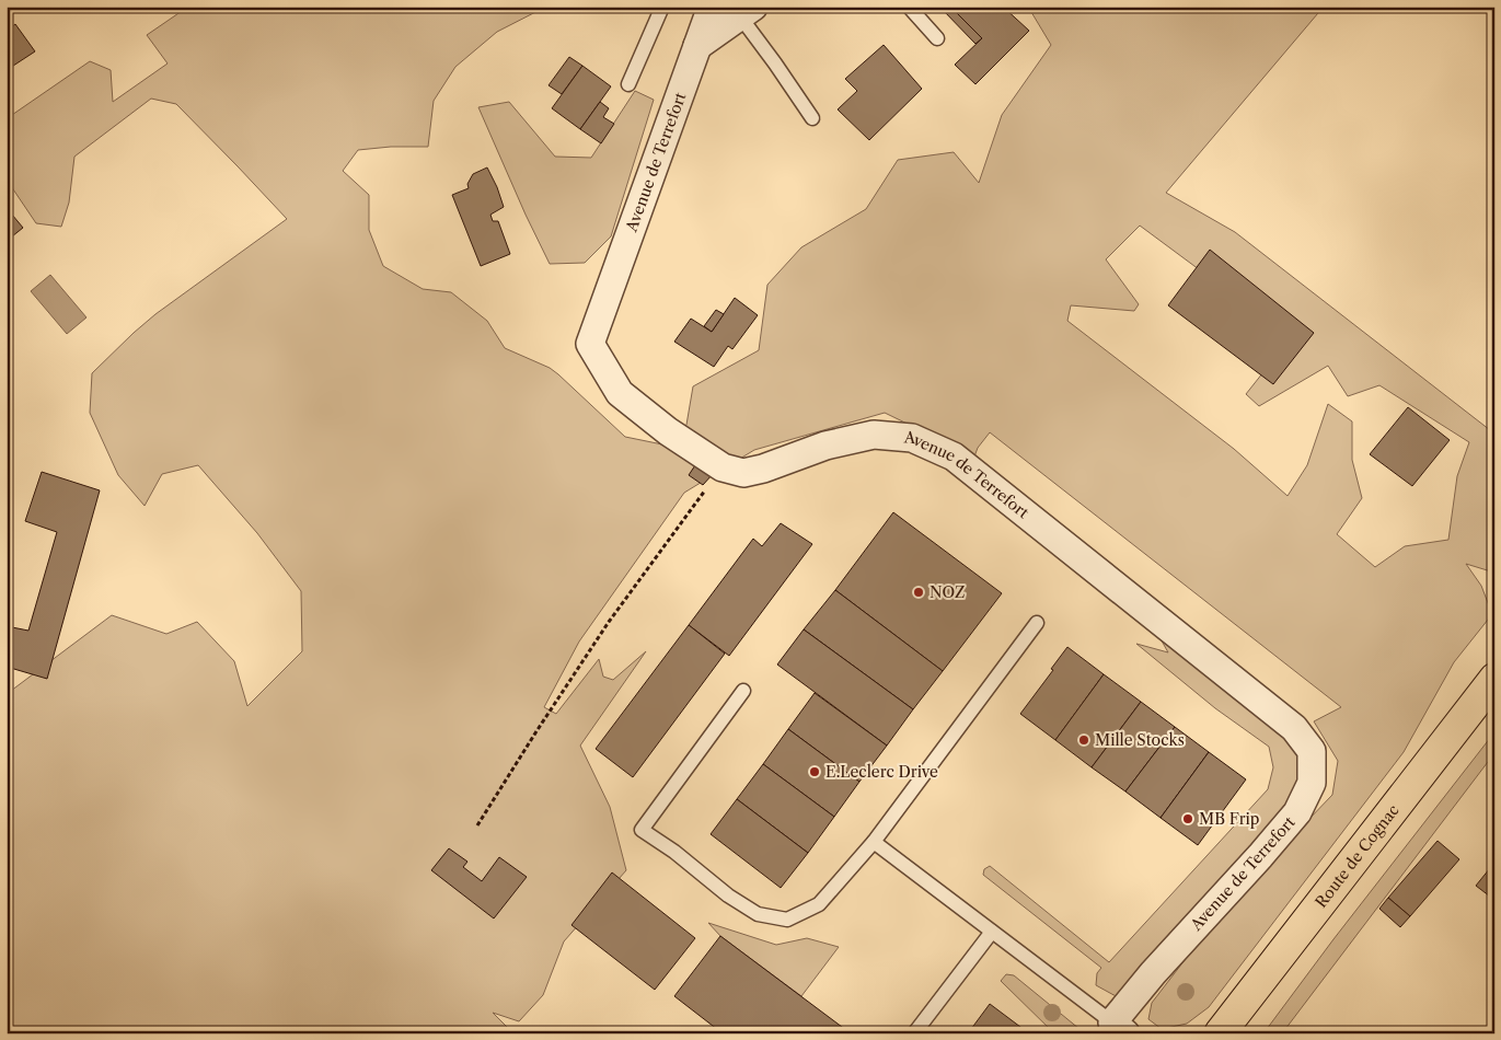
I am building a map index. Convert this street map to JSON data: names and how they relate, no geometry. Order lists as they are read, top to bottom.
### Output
{
  "streets": {
    "main road": ["Route de Cognac"],
    "street": ["Avenue de Terrefort"]
  },
  "places": [
    "NOZ",
    "Mille Stocks",
    "E.Leclerc Drive",
    "MB Frip"
  ]
}
